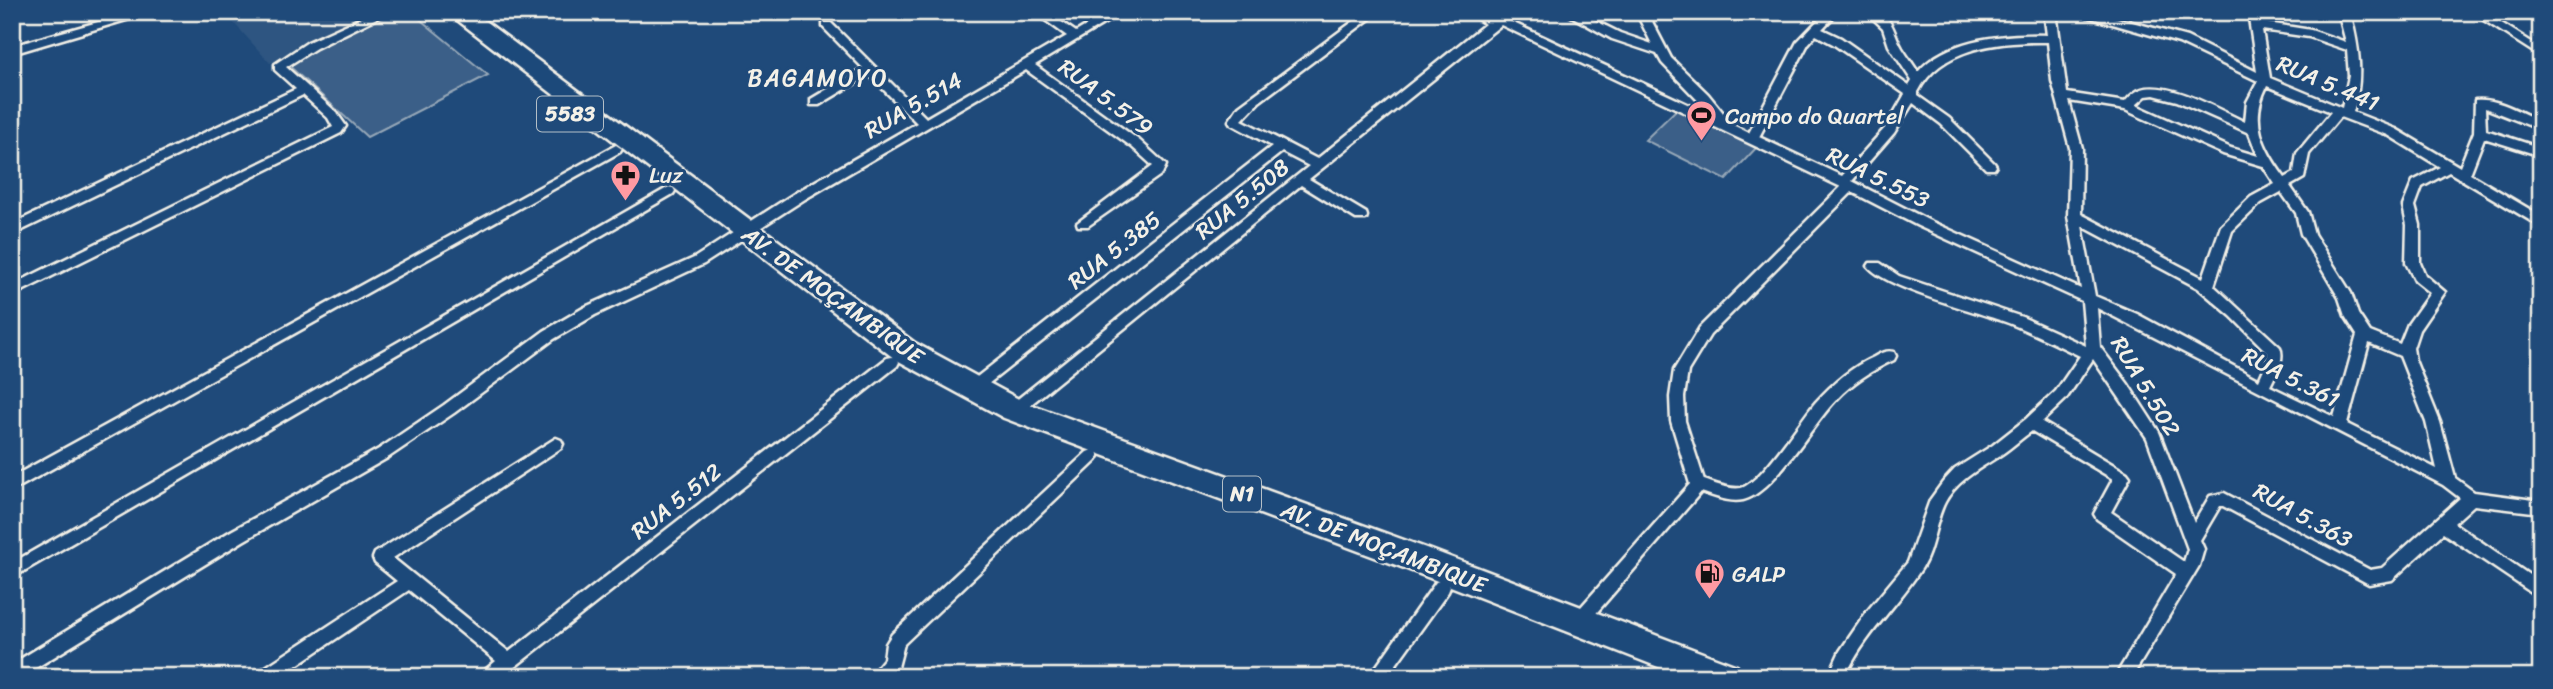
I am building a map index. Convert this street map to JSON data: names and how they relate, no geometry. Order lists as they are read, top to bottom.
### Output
{
  "streets": {
    "highway": ["5583", "AV. DE MOÇAMBIQUE", "N1"],
    "street": [
      "RUA 5.441",
      "RUA 5.579",
      "RUA 5.514",
      "RUA 5.553",
      "RUA 5.508",
      "RUA 5.385",
      "RUA 5.361",
      "RUA 5.502",
      "RUA 5.512",
      "RUA 5.363"
    ]
  },
  "crossings": [
    ["RUA 5.579", "RUA 5.514"],
    ["RUA 5.514", "AV. DE MOÇAMBIQUE"],
    ["RUA 5.553", "RUA 5.508"],
    ["RUA 5.553", "RUA 5.361"],
    ["RUA 5.553", "RUA 5.502"],
    ["RUA 5.508", "AV. DE MOÇAMBIQUE"],
    ["RUA 5.385", "AV. DE MOÇAMBIQUE"],
    ["AV. DE MOÇAMBIQUE", "RUA 5.512"],
    ["RUA 5.361", "RUA 5.502"],
    ["RUA 5.502", "RUA 5.363"]
  ],
  "districts": ["BAGAMOYO"],
  "places": {
    "sports": ["Campo do Quartel"],
    "pharmacy": ["Luz"],
    "fuel station": ["GALP"]
  }
}
